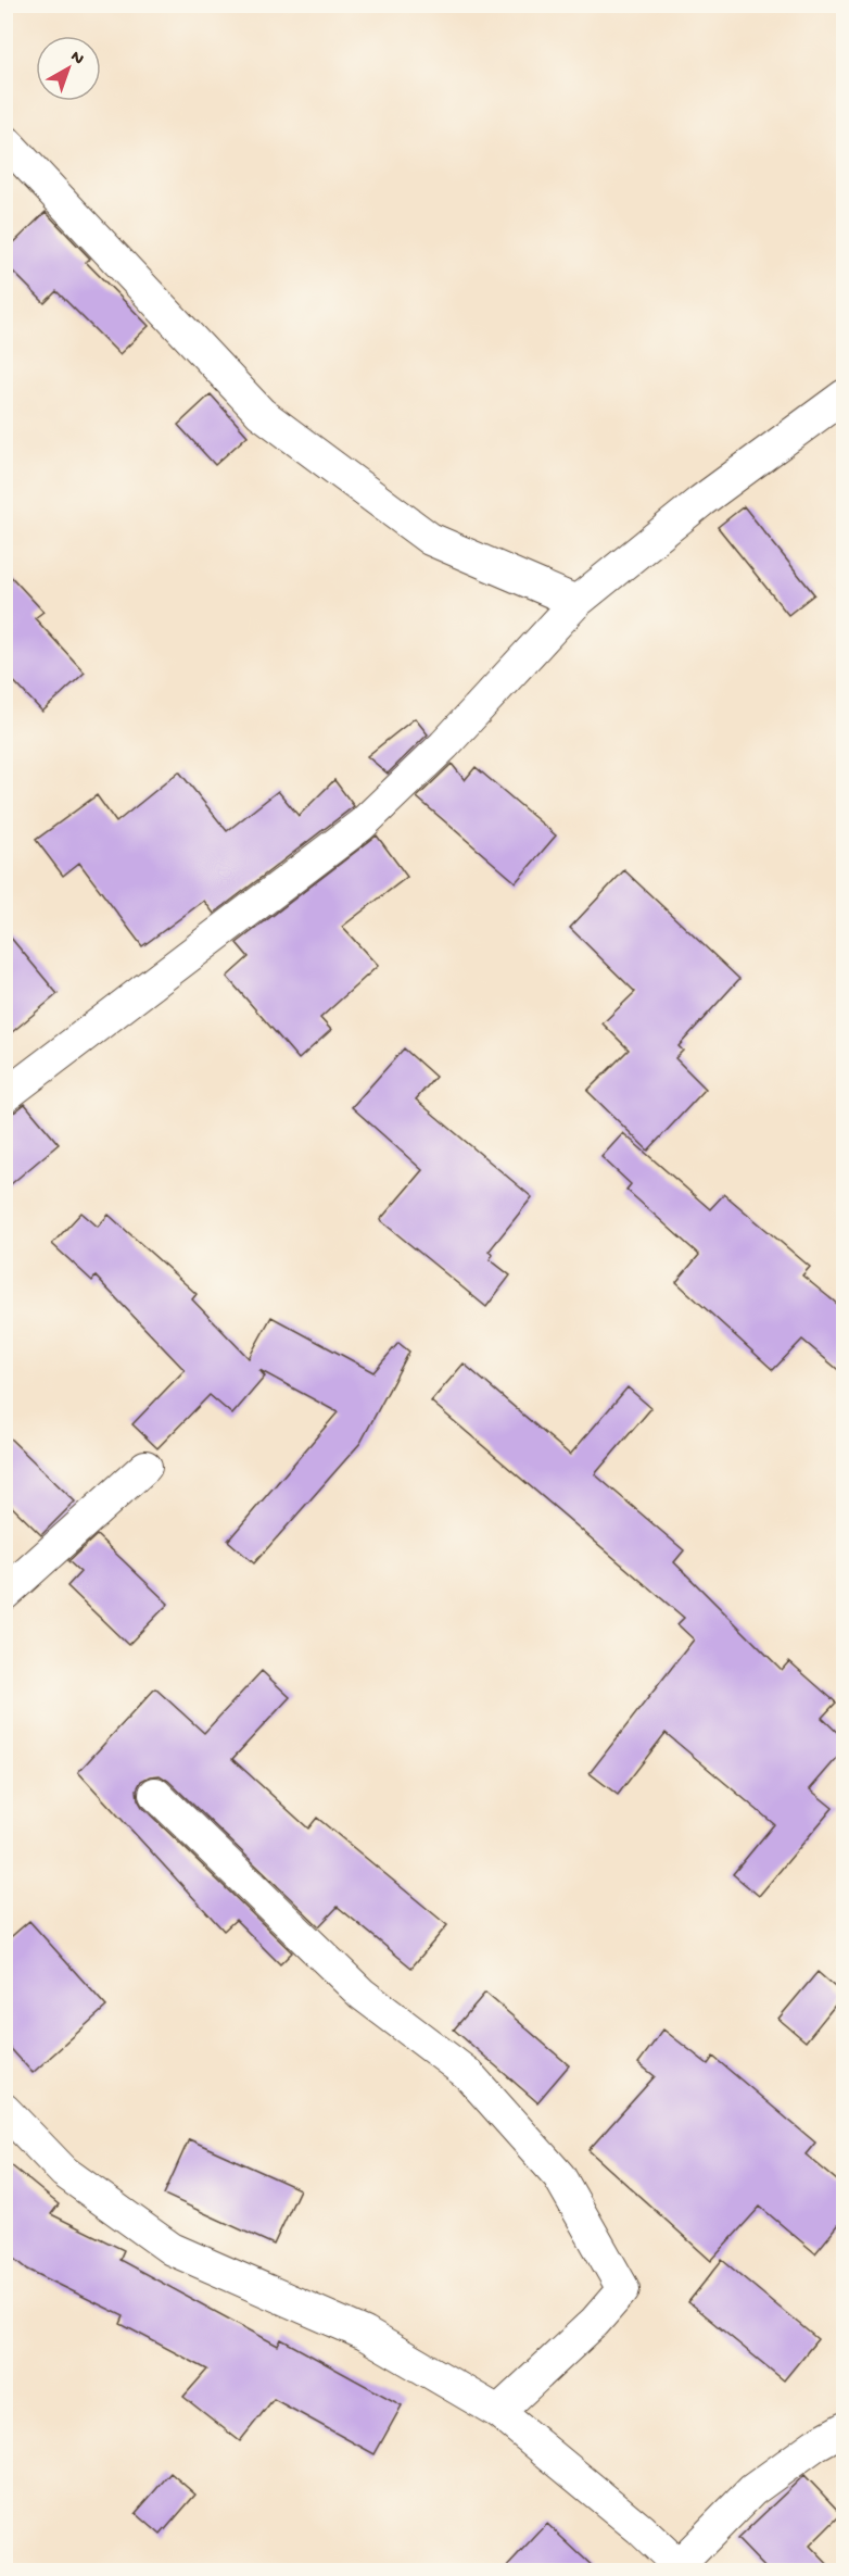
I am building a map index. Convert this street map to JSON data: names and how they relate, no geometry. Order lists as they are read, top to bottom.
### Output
{
  "north": "top right"
}
